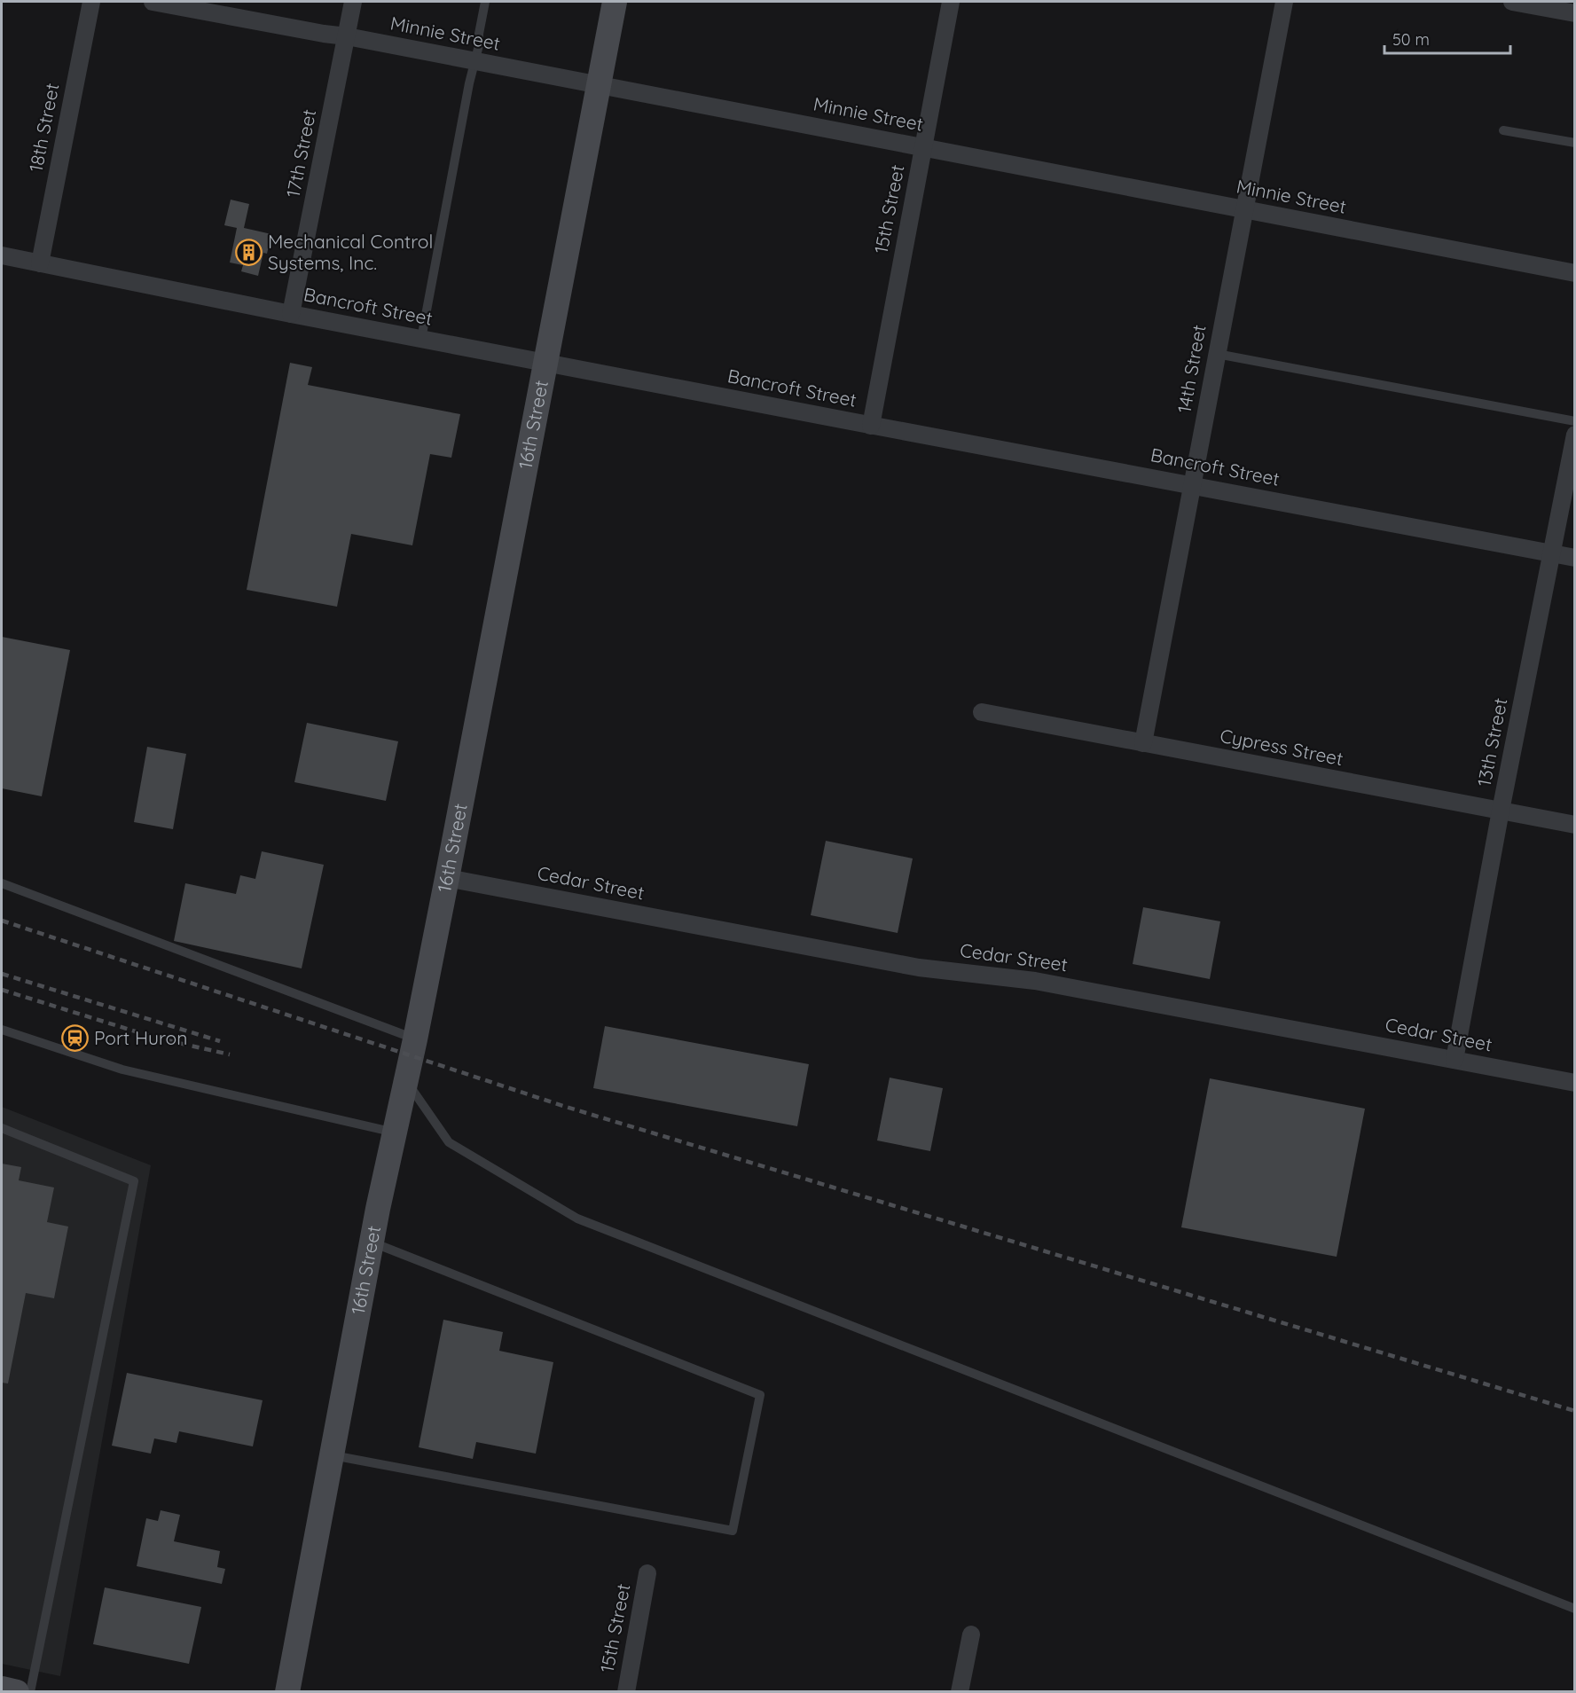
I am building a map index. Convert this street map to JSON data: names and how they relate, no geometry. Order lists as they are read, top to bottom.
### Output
{
  "streets": {
    "street": [
      "Minnie Street",
      "18th Street",
      "17th Street",
      "15th Street",
      "Bancroft Street",
      "14th Street",
      "16th Street",
      "13th Street",
      "Cypress Street",
      "Cedar Street"
    ]
  },
  "crossings": [
    ["Minnie Street", "17th Street"],
    ["Minnie Street", "15th Street"],
    ["Minnie Street", "14th Street"],
    ["Minnie Street", "16th Street"],
    ["18th Street", "Bancroft Street"],
    ["17th Street", "Bancroft Street"],
    ["15th Street", "Bancroft Street"],
    ["Bancroft Street", "14th Street"],
    ["Bancroft Street", "16th Street"],
    ["Bancroft Street", "13th Street"],
    ["14th Street", "Cypress Street"],
    ["16th Street", "Cedar Street"],
    ["13th Street", "Cypress Street"],
    ["13th Street", "Cedar Street"]
  ],
  "places": {
    "building": ["Mechanical Control Systems, Inc."],
    "station": ["Port Huron"]
  },
  "scale_bar": "50 m"
}
